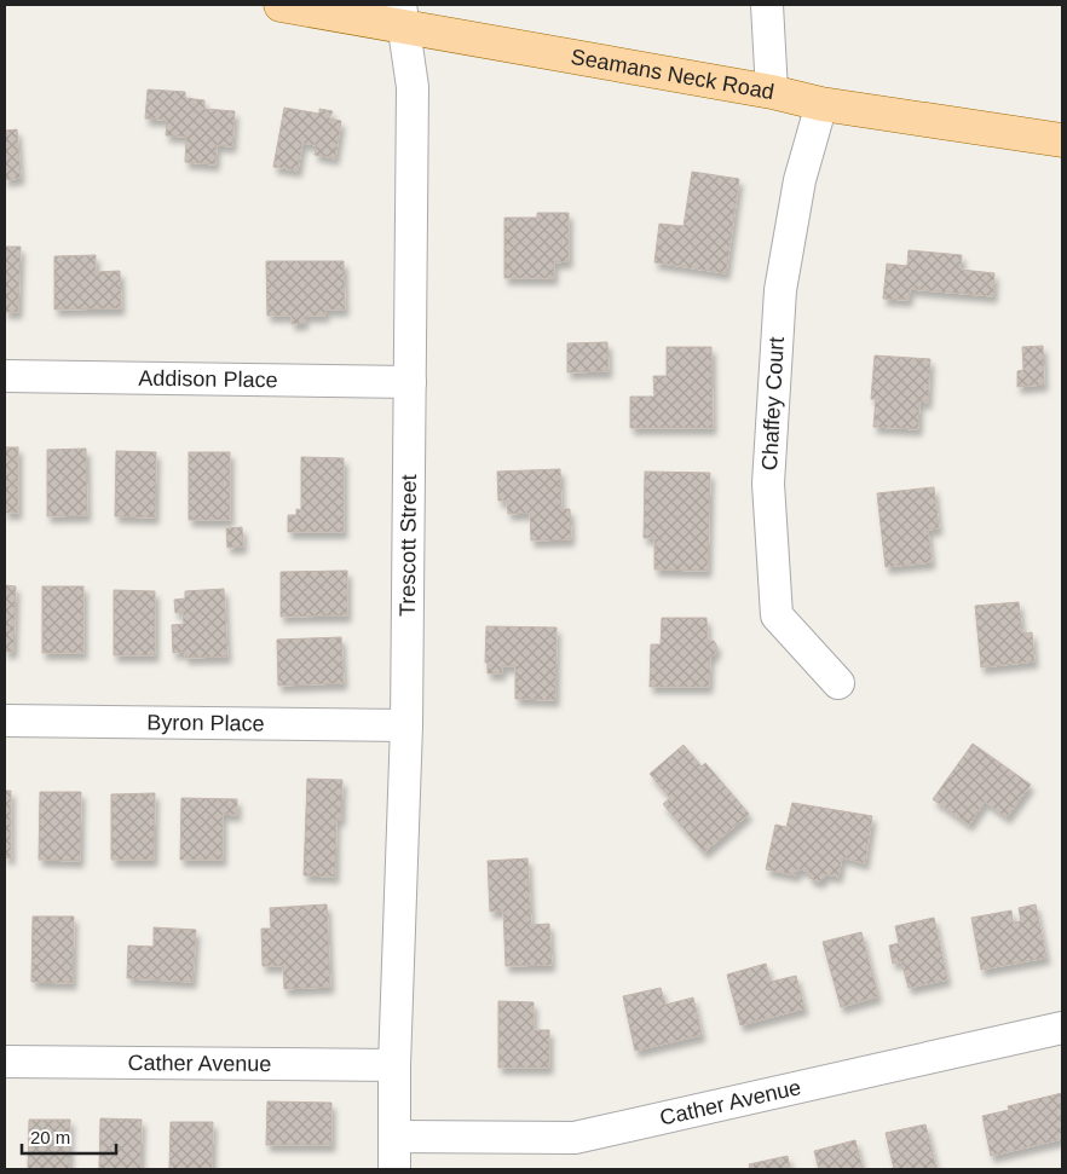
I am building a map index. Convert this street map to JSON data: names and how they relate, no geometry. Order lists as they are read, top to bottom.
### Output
{
  "streets": {
    "main road": ["Seamans Neck Road"],
    "street": [
      "Addison Place",
      "Chaffey Court",
      "Trescott Street",
      "Byron Place",
      "Cather Avenue"
    ]
  },
  "crossings": [
    ["Seamans Neck Road", "Chaffey Court"],
    ["Seamans Neck Road", "Trescott Street"],
    ["Addison Place", "Trescott Street"],
    ["Trescott Street", "Byron Place"],
    ["Trescott Street", "Cather Avenue"]
  ],
  "scale_bar": "20 m"
}
